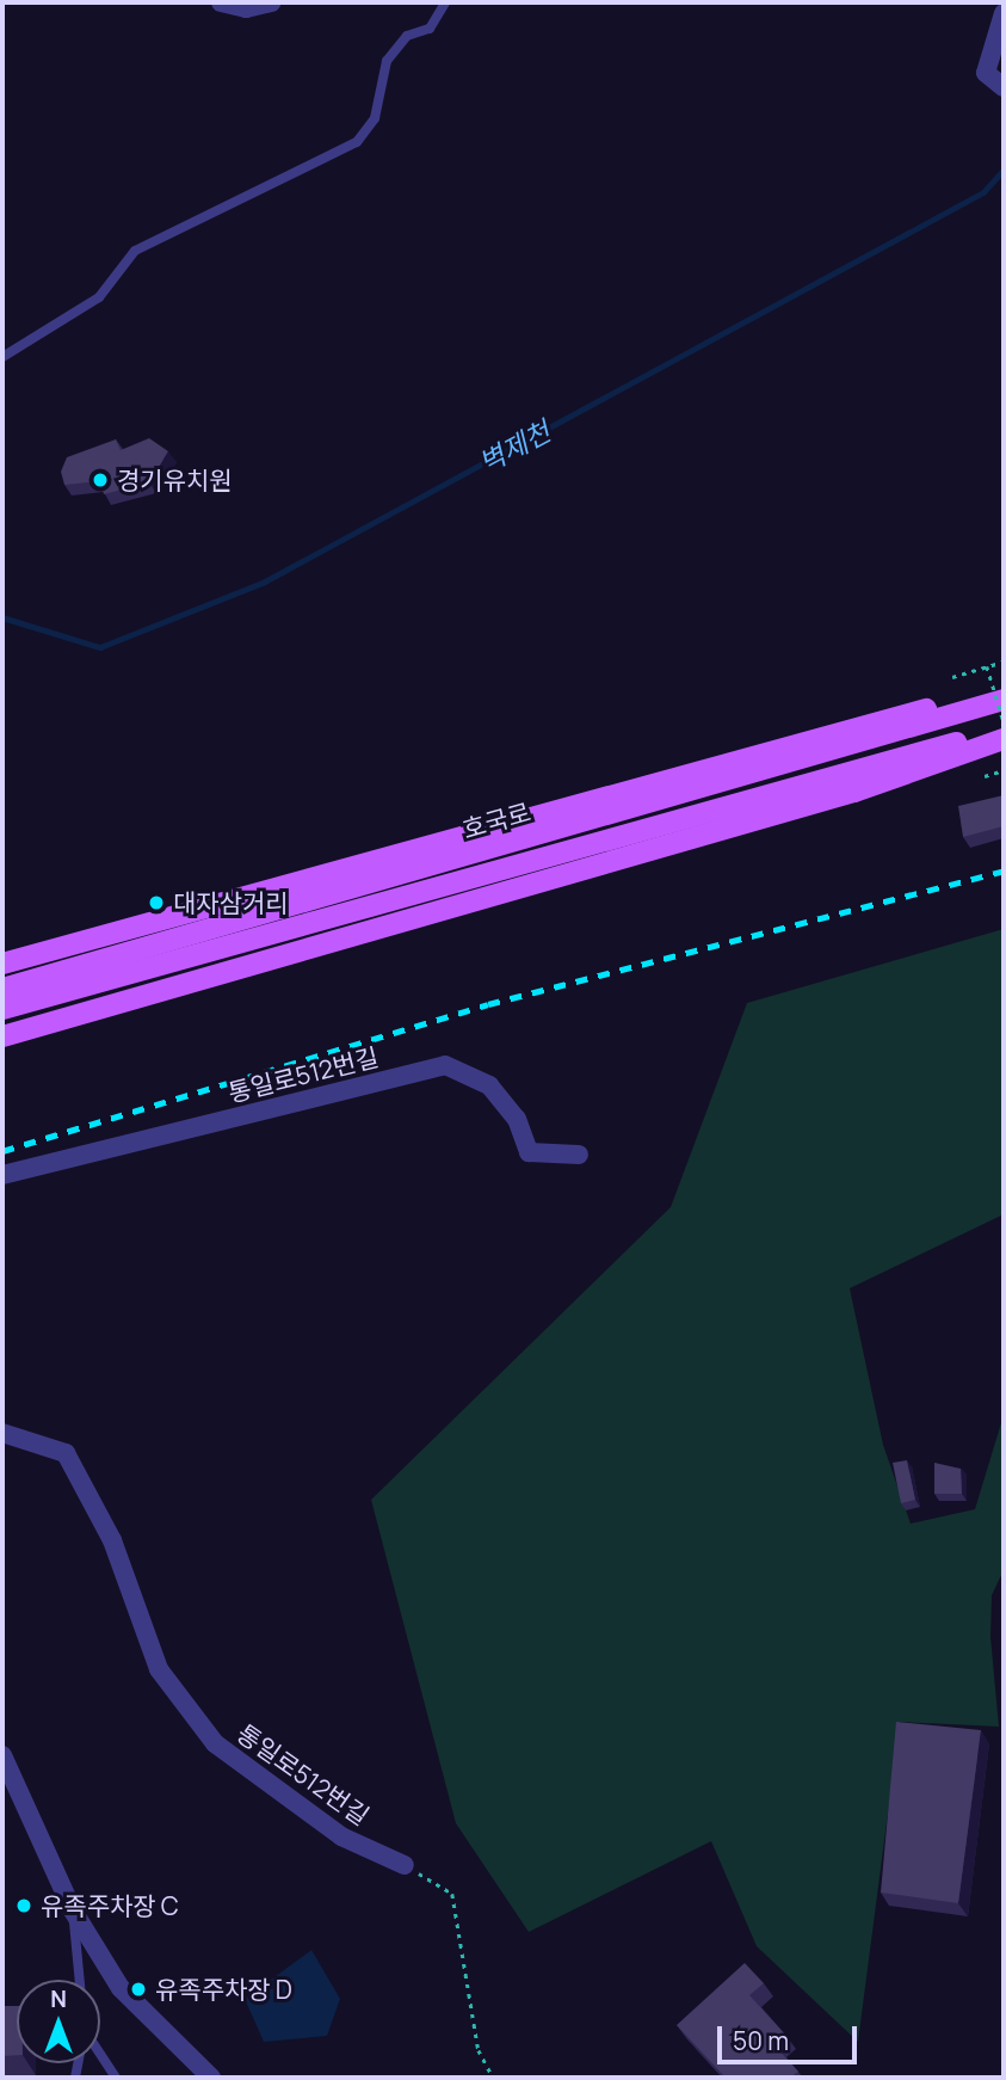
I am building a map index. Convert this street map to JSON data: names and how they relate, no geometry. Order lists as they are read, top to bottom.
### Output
{
  "streets": {
    "main road": ["호국로"],
    "street": ["통일로512번길"]
  },
  "water": ["벽제천"],
  "places": [
    "경기유치원",
    "대자삼거리",
    "유족주차장 C",
    "유족주차장 D"
  ],
  "scale_bar": "50 m",
  "north": "top"
}
